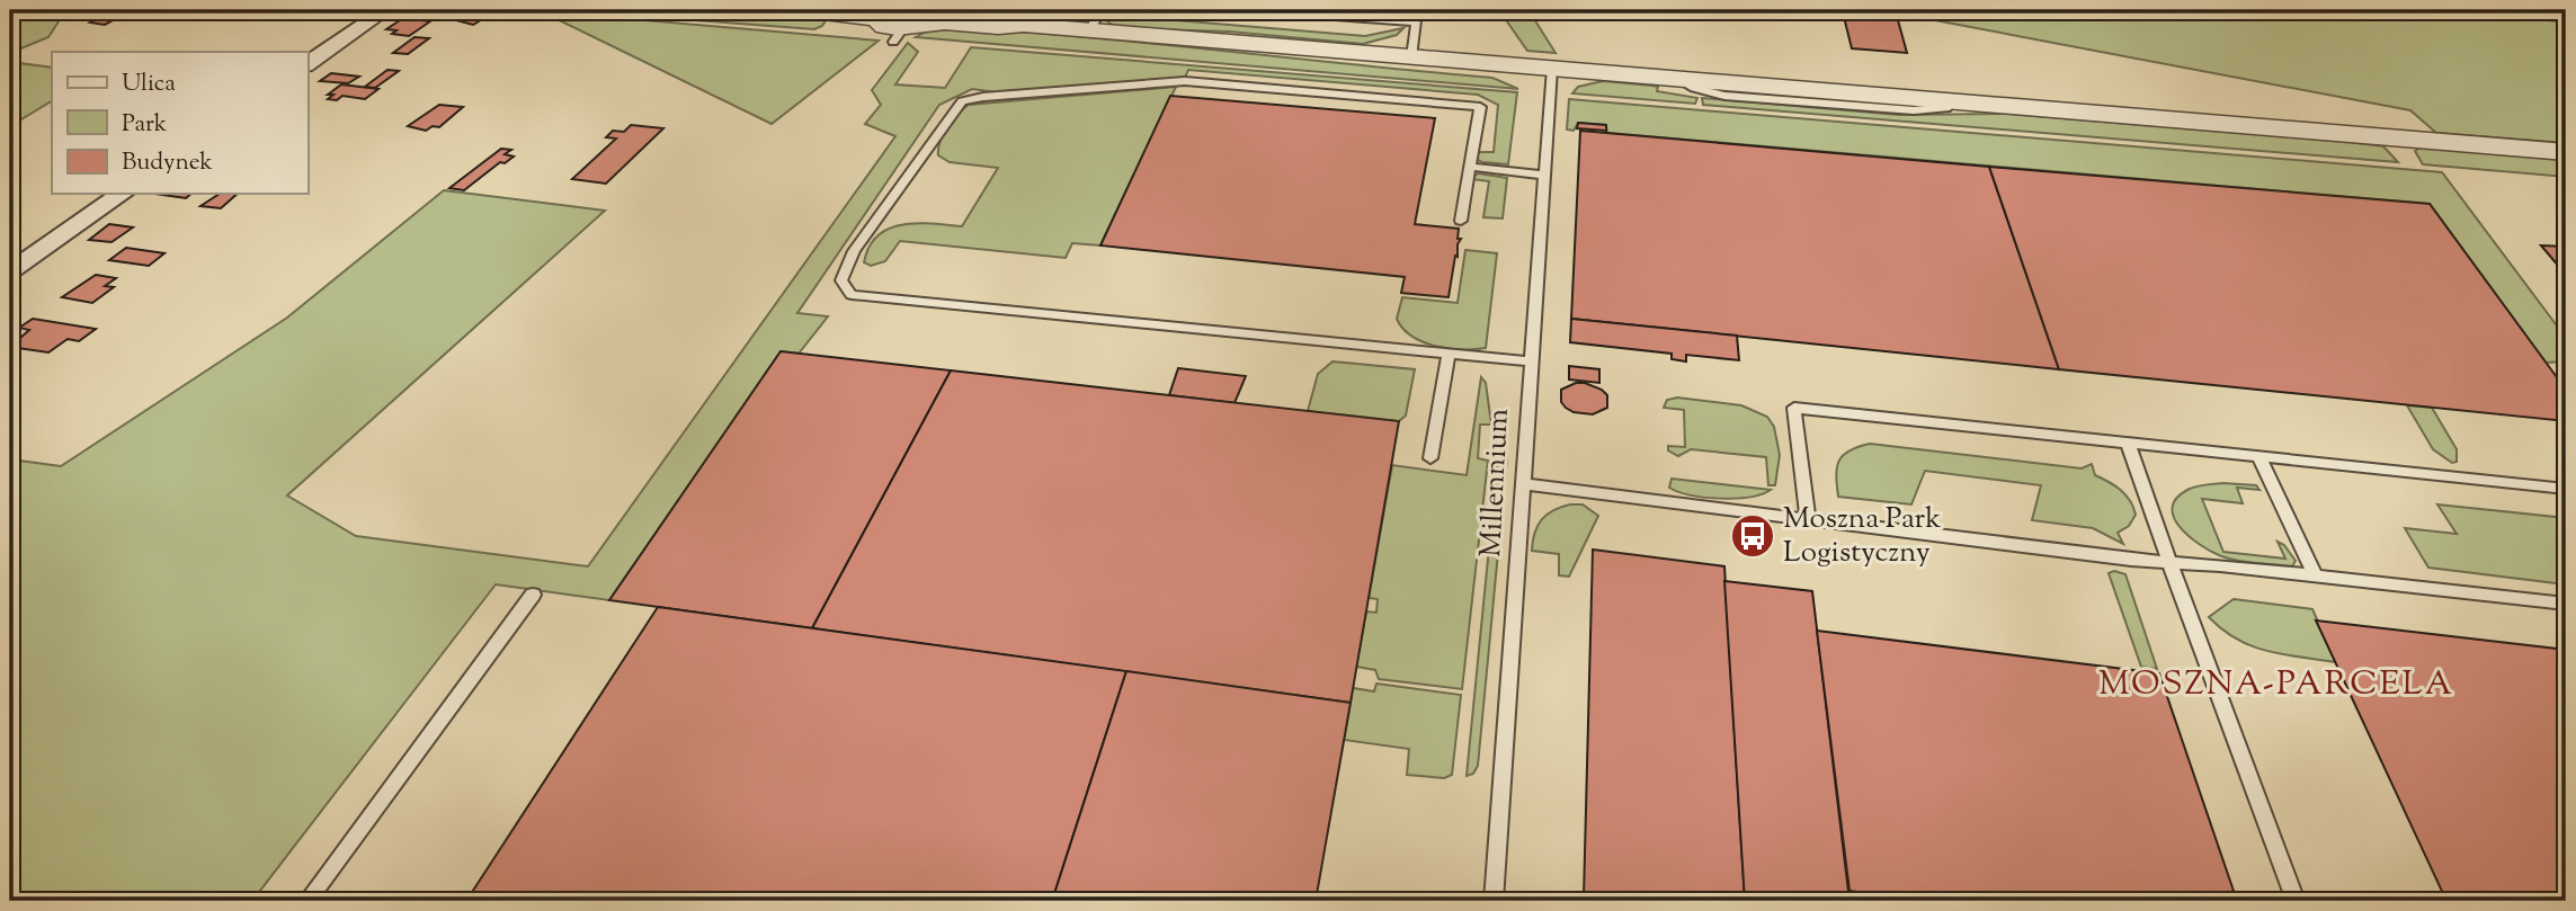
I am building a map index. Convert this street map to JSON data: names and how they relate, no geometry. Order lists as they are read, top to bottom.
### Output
{
  "streets": {
    "lane": ["Millennium"]
  },
  "districts": ["MOSZNA-PARCELA"],
  "places": {
    "bus stop": ["Moszna Park Logistyczny"]
  },
  "legend": ["Ulica", "Park", "Budynek"]
}
